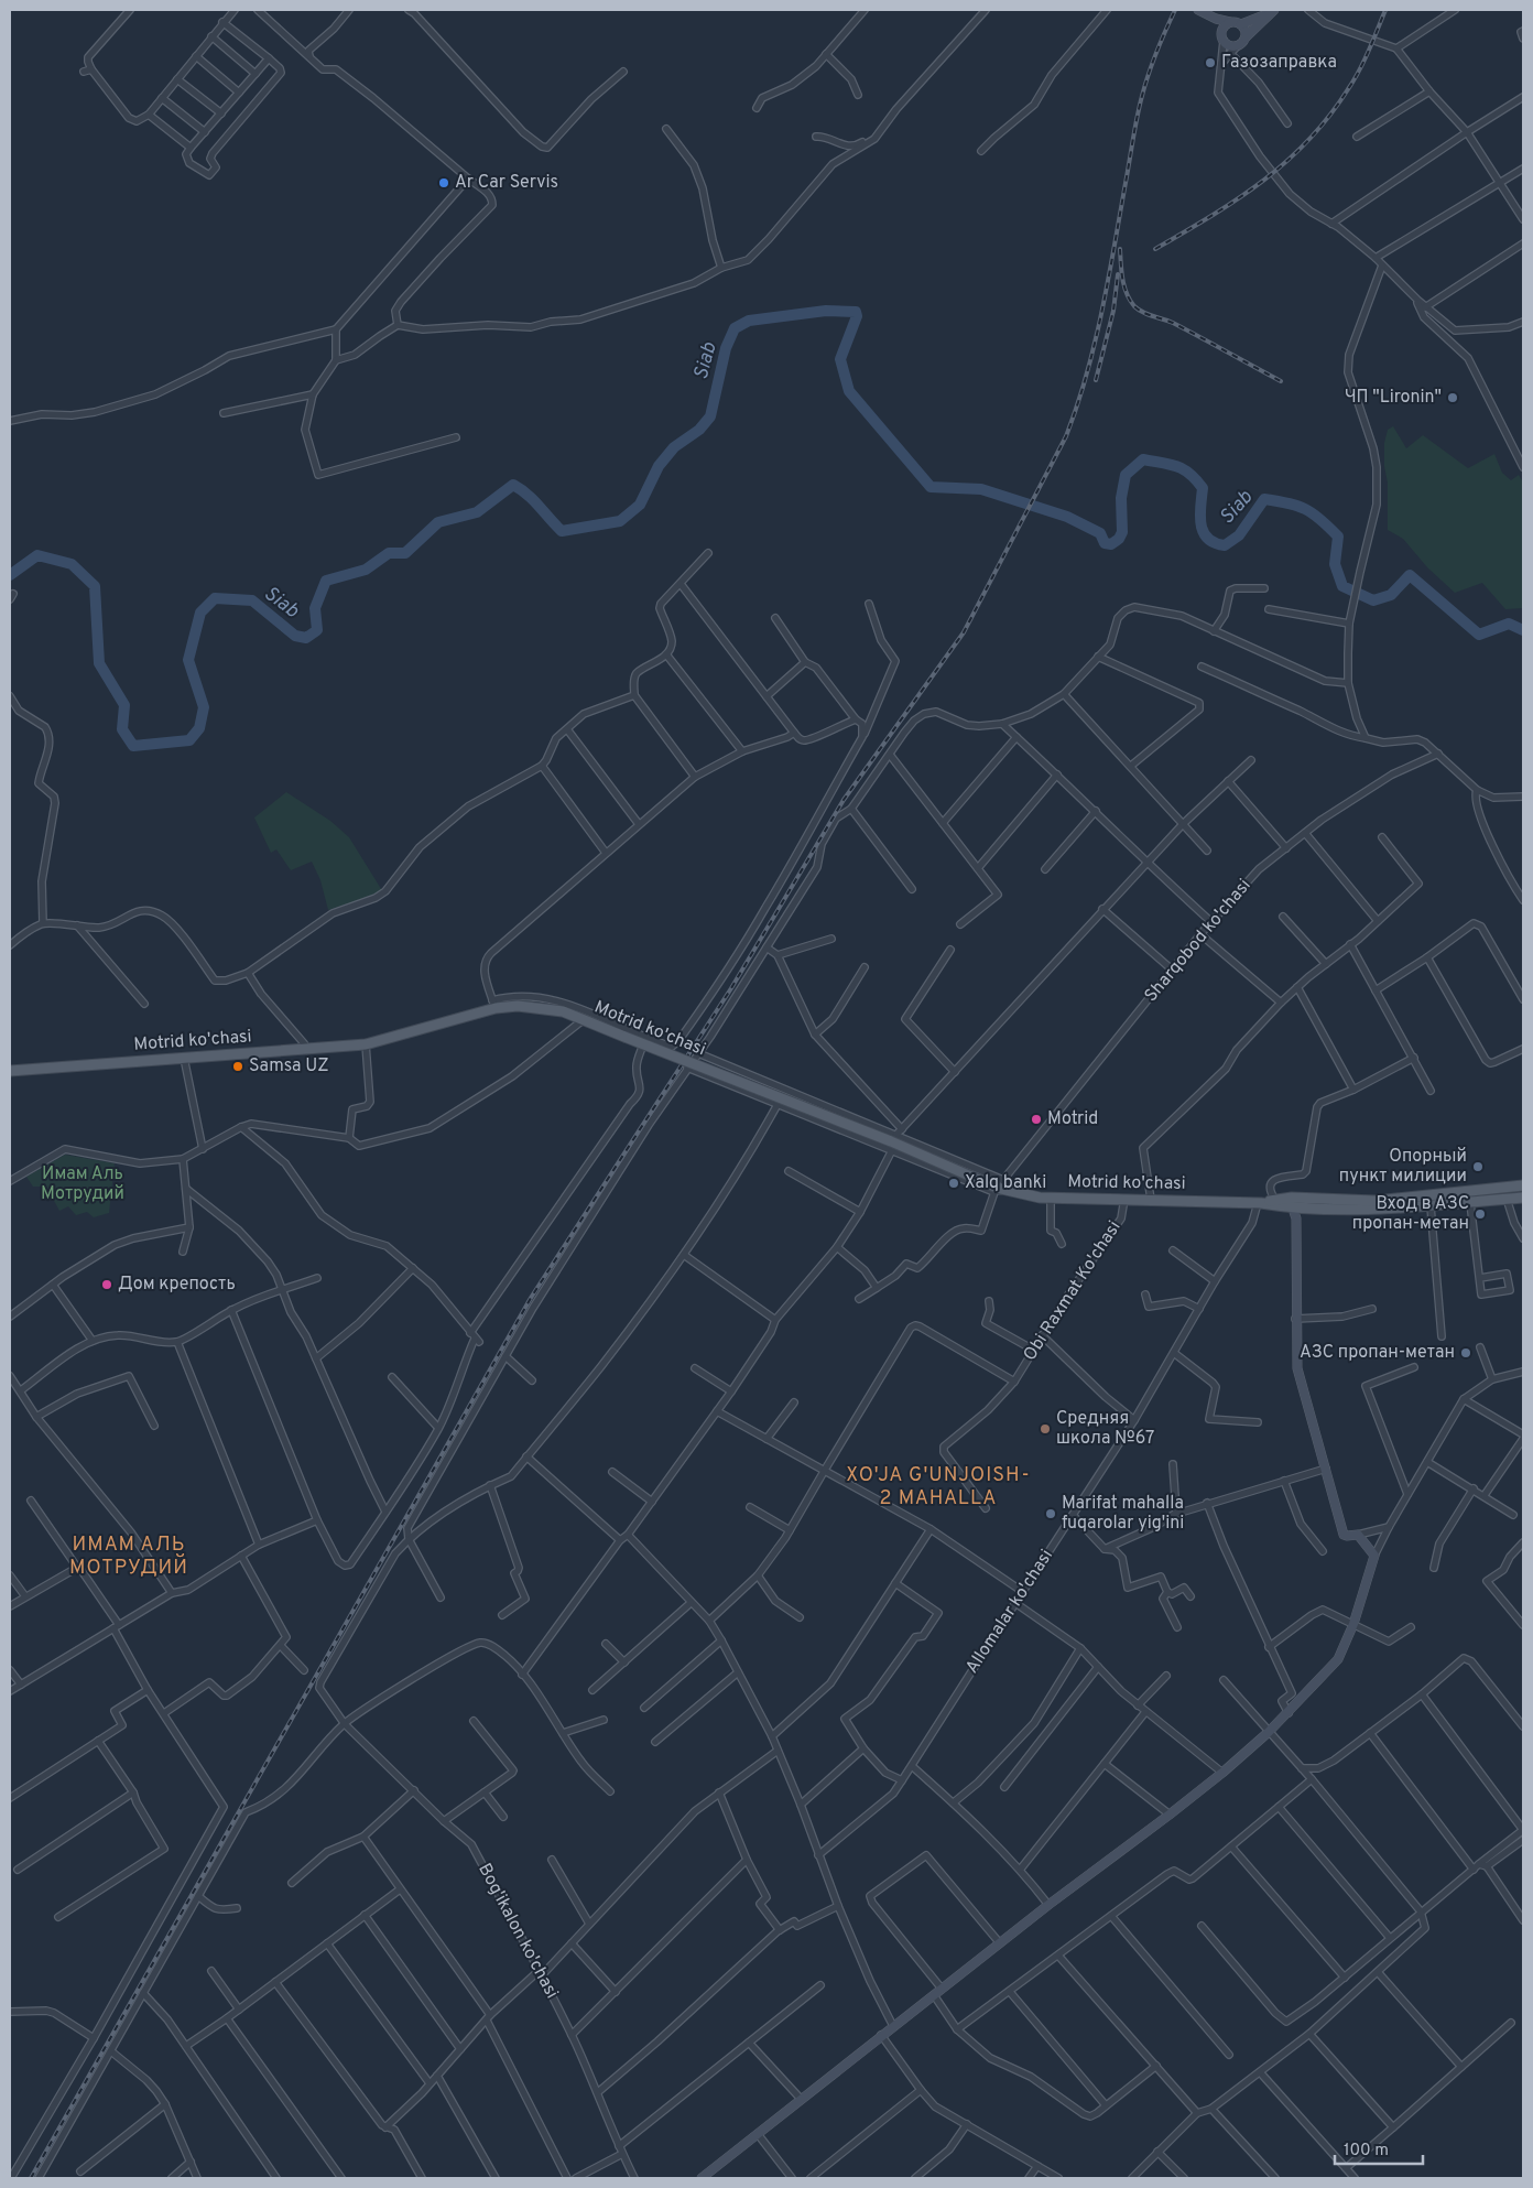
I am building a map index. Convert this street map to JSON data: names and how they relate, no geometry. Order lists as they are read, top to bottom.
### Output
{
  "streets": {
    "main road": ["Motrid ko'chasi"],
    "street": [
      "Sharqobod ko'chasi",
      "Obi Raxmat Ko'chasi",
      "Allomalar ko'chasi",
      "Bog'ikalon ko'chasi"
    ]
  },
  "crossings": [
    ["Sharqobod ko'chasi", "Motrid ko'chasi"],
    ["Motrid ko'chasi", "Obi Raxmat Ko'chasi"],
    ["Motrid ko'chasi", "Allomalar ko'chasi"]
  ],
  "districts": ["XO'JA G'UNJOISH- 2 MAHALLA", "ИМАМ АЛЬ МОТРУДИЙ"],
  "water": ["Siab"],
  "parks": ["Имам Аль Мотрудий"],
  "places": [
    "Газозаправка",
    "Ar Car Servis",
    "ЧП \"Lironin\"",
    "Samsa UZ",
    "Motrid",
    "Опорный пункт милиции",
    "Xalq banki",
    "Вход в АЗС пропан-метан",
    "Дом крепость",
    "АЗС пропан-метан",
    "Средняя школа №67",
    "Marifat mahalla fuqarolar yig'ini"
  ],
  "scale_bar": "100 m"
}
